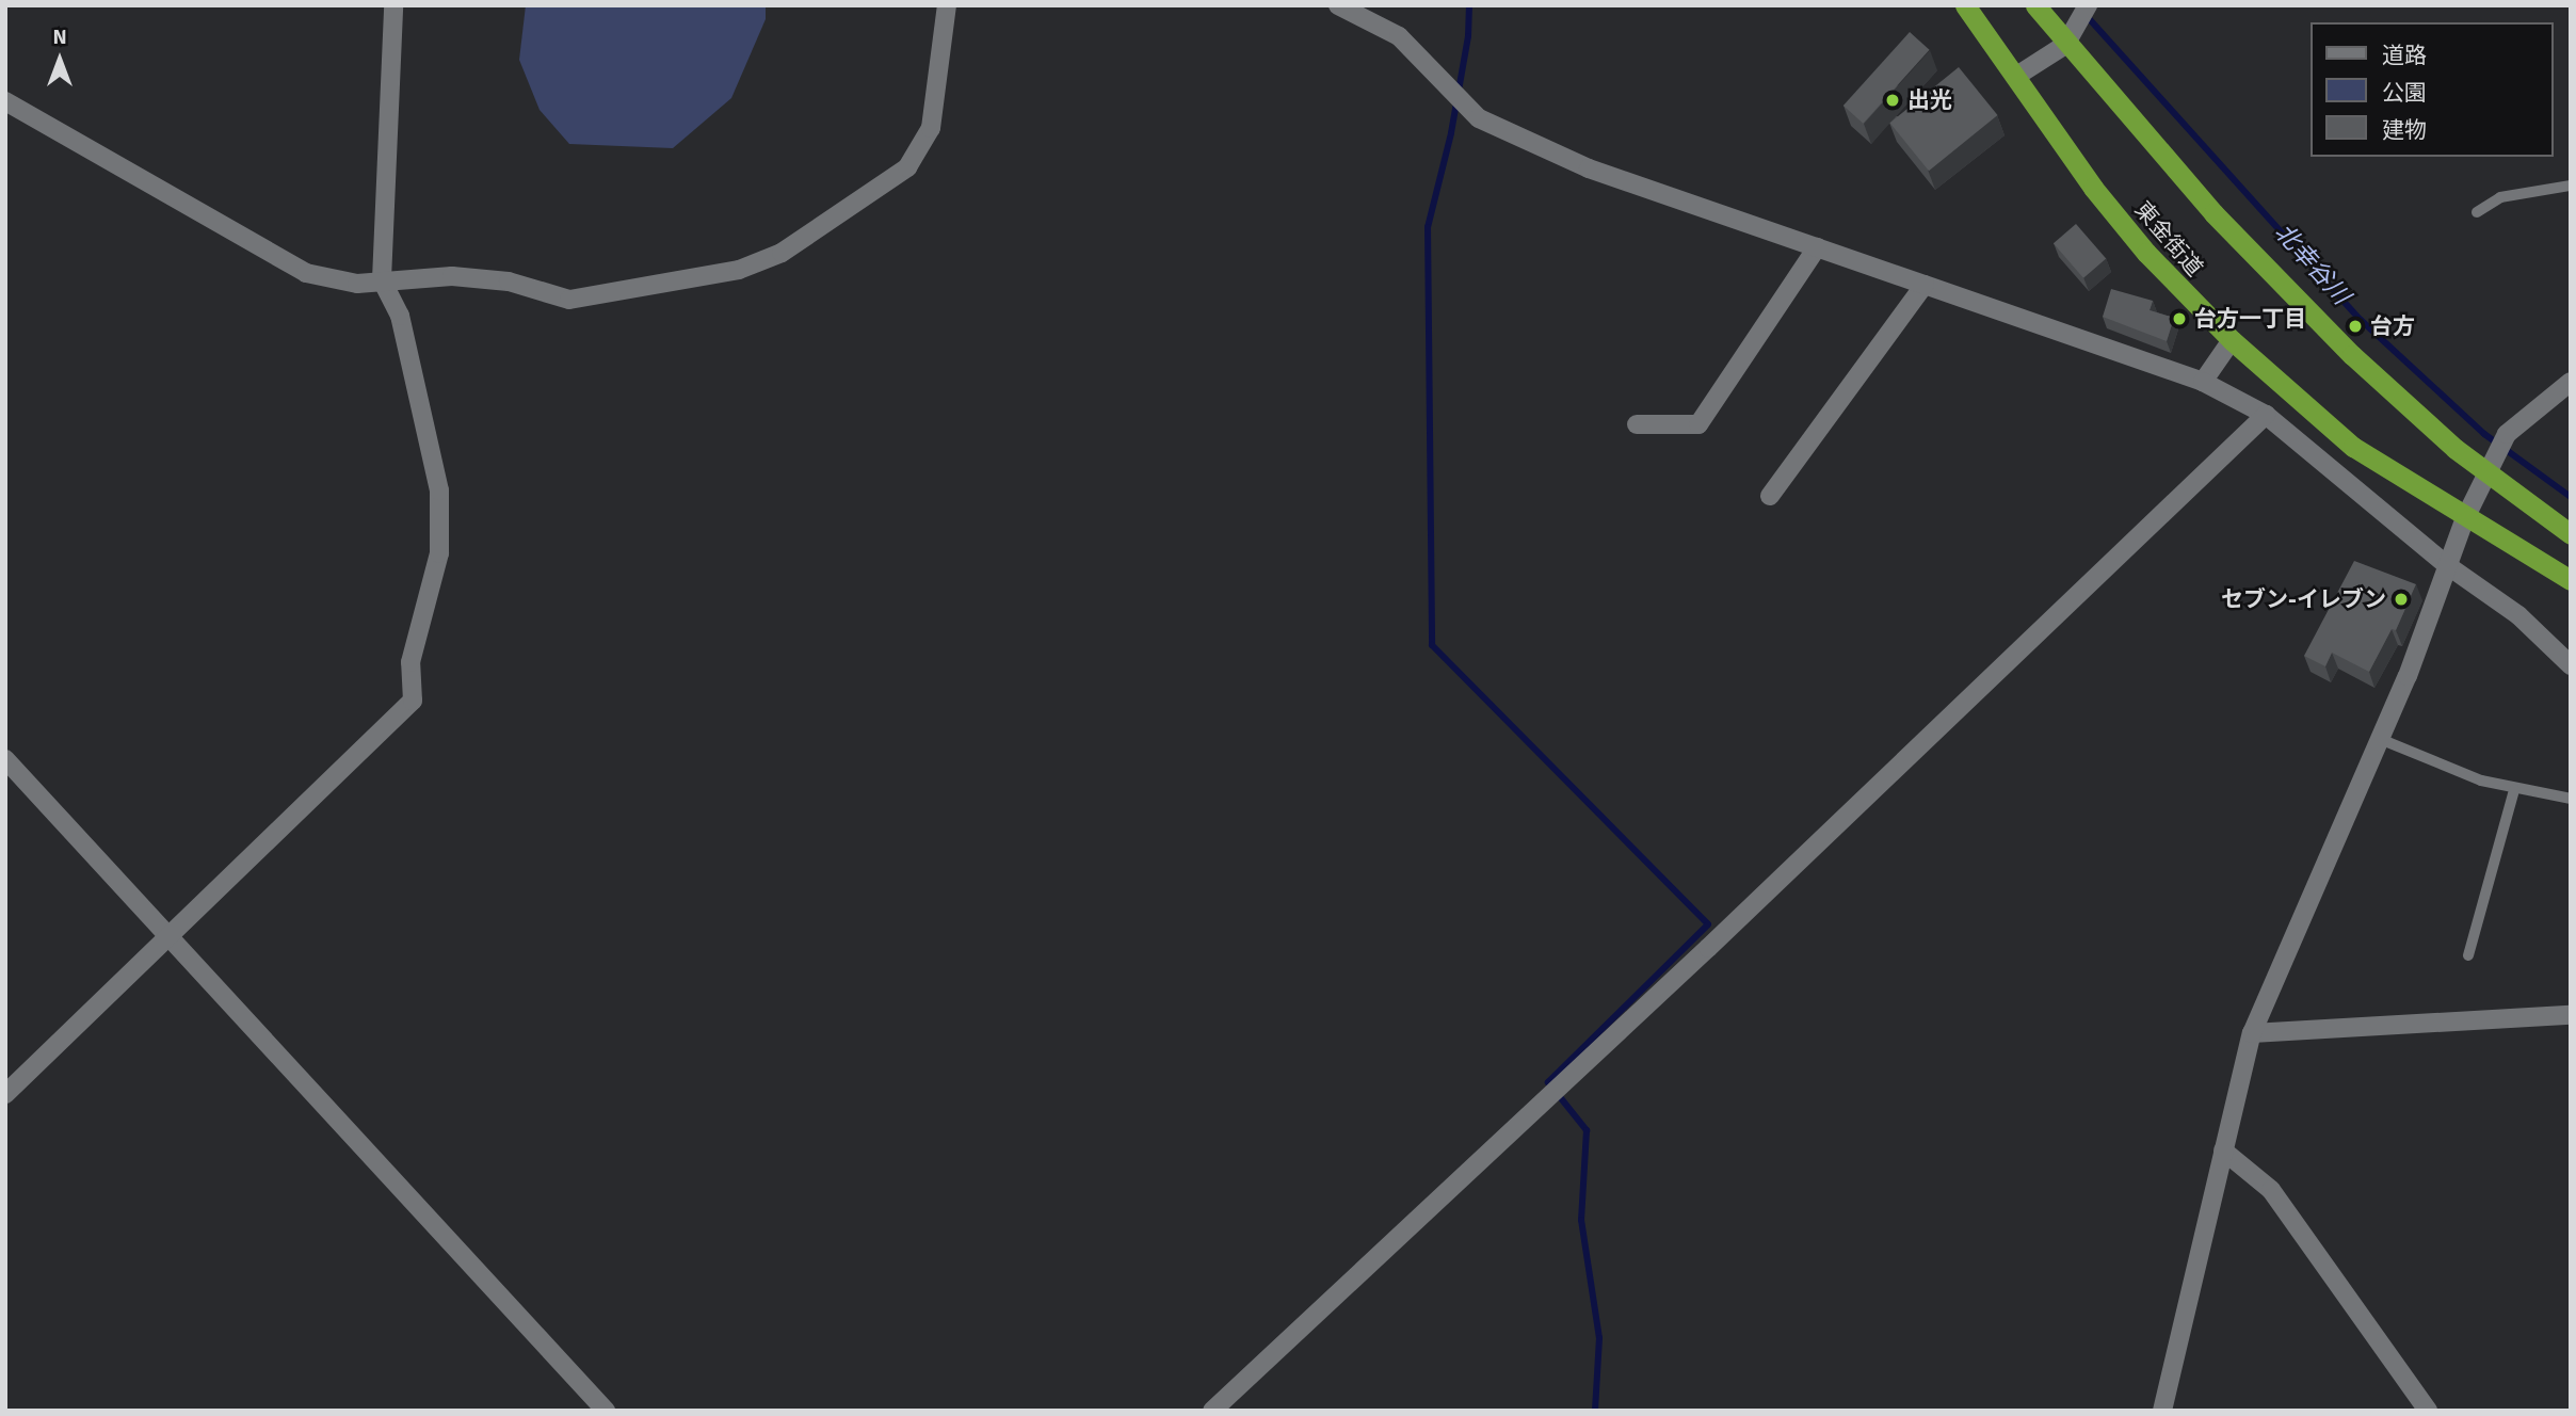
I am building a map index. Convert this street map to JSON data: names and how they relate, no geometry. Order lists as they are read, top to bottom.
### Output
{
  "streets": {
    "highway": ["東金街道"]
  },
  "water": ["北幸谷川"],
  "places": [
    "出光",
    "台方一丁目",
    "台方",
    "セブン-イレブン"
  ],
  "legend": ["道路", "公園", "建物"],
  "north": "top"
}
